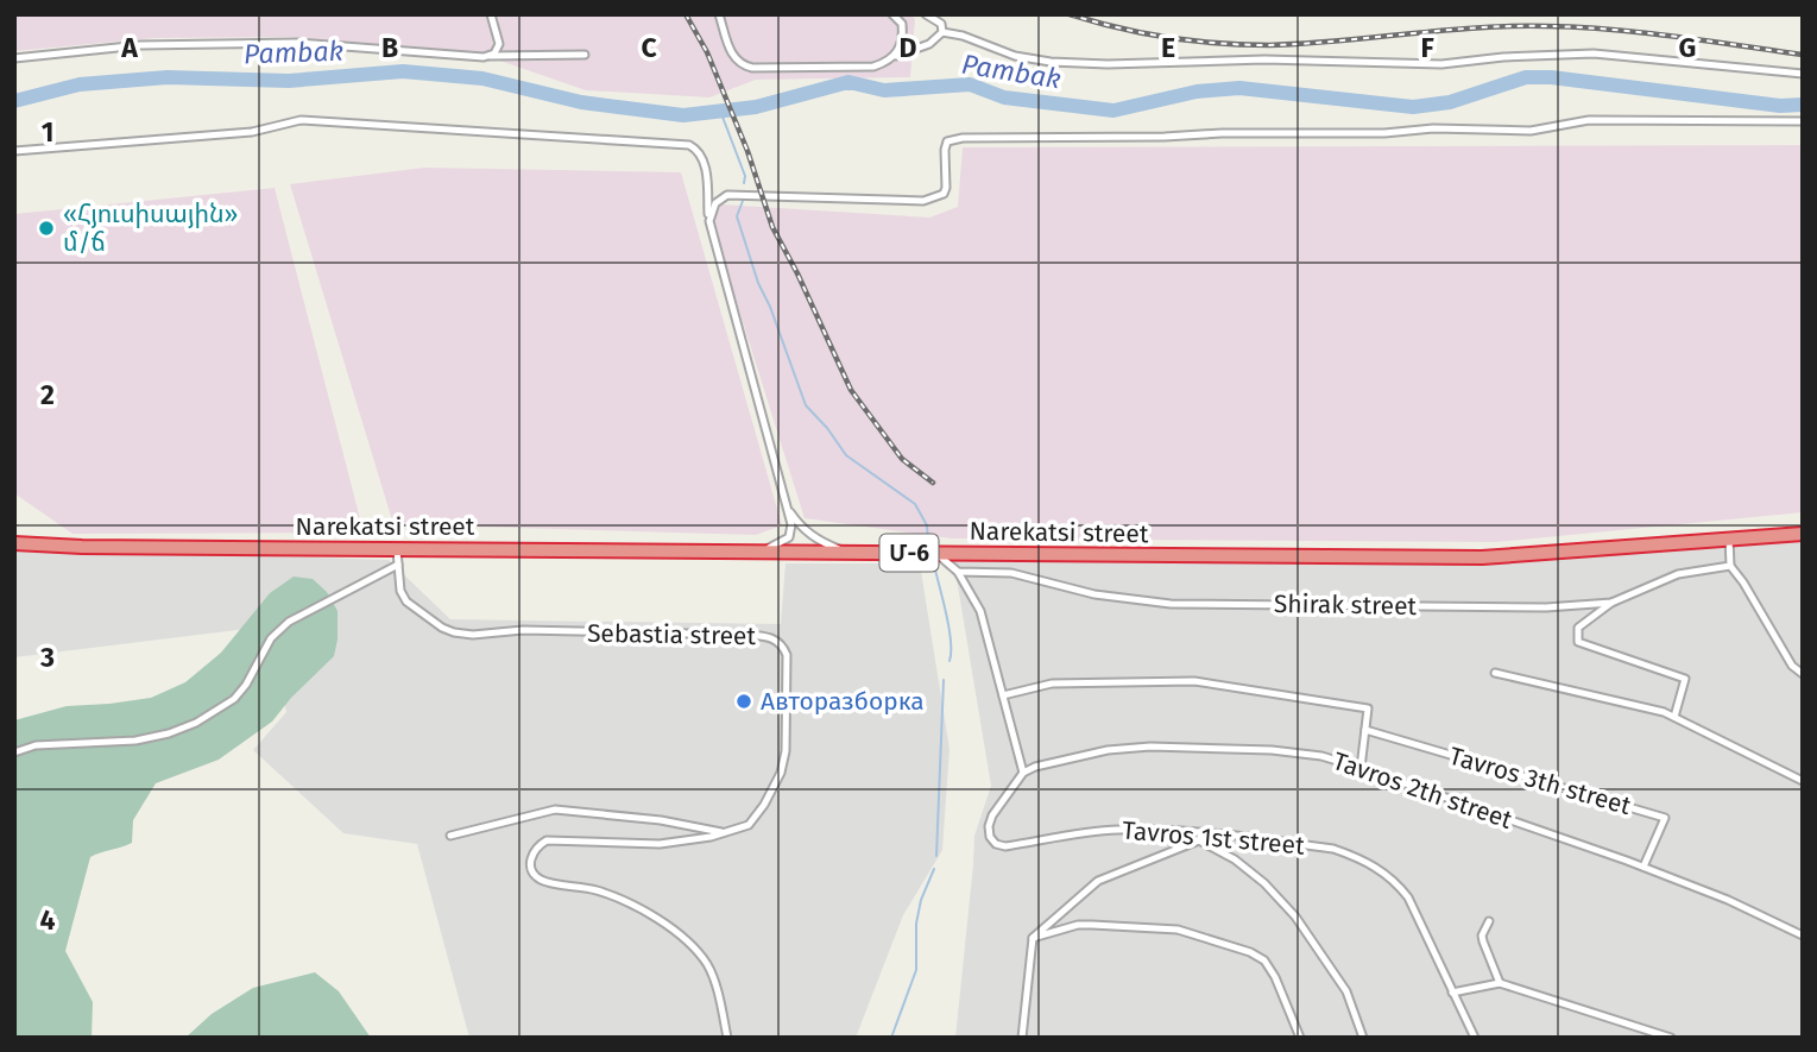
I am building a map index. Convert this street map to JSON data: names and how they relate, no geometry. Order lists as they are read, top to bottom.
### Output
{
  "streets": {
    "highway": ["Narekatsi street", "Մ-6"],
    "street": [
      "Shirak street",
      "Sebastia street",
      "Tavros 3th street",
      "Tavros 2th street",
      "Tavros 1st street"
    ]
  },
  "crossings": [
    ["Narekatsi street", "Sebastia street"],
    ["Tavros 3th street", "Tavros 2th street"],
    ["Tavros 2th street", "Tavros 1st street"]
  ],
  "water": ["Pambak"],
  "places": ["«Հյուսիսային» մ/ճ", "Авторазборка"],
  "grid": {
    "columns": [
      "A",
      "B",
      "C",
      "D",
      "E",
      "F",
      "G"
    ],
    "rows": [
      "1",
      "2",
      "3",
      "4"
    ]
  }
}
